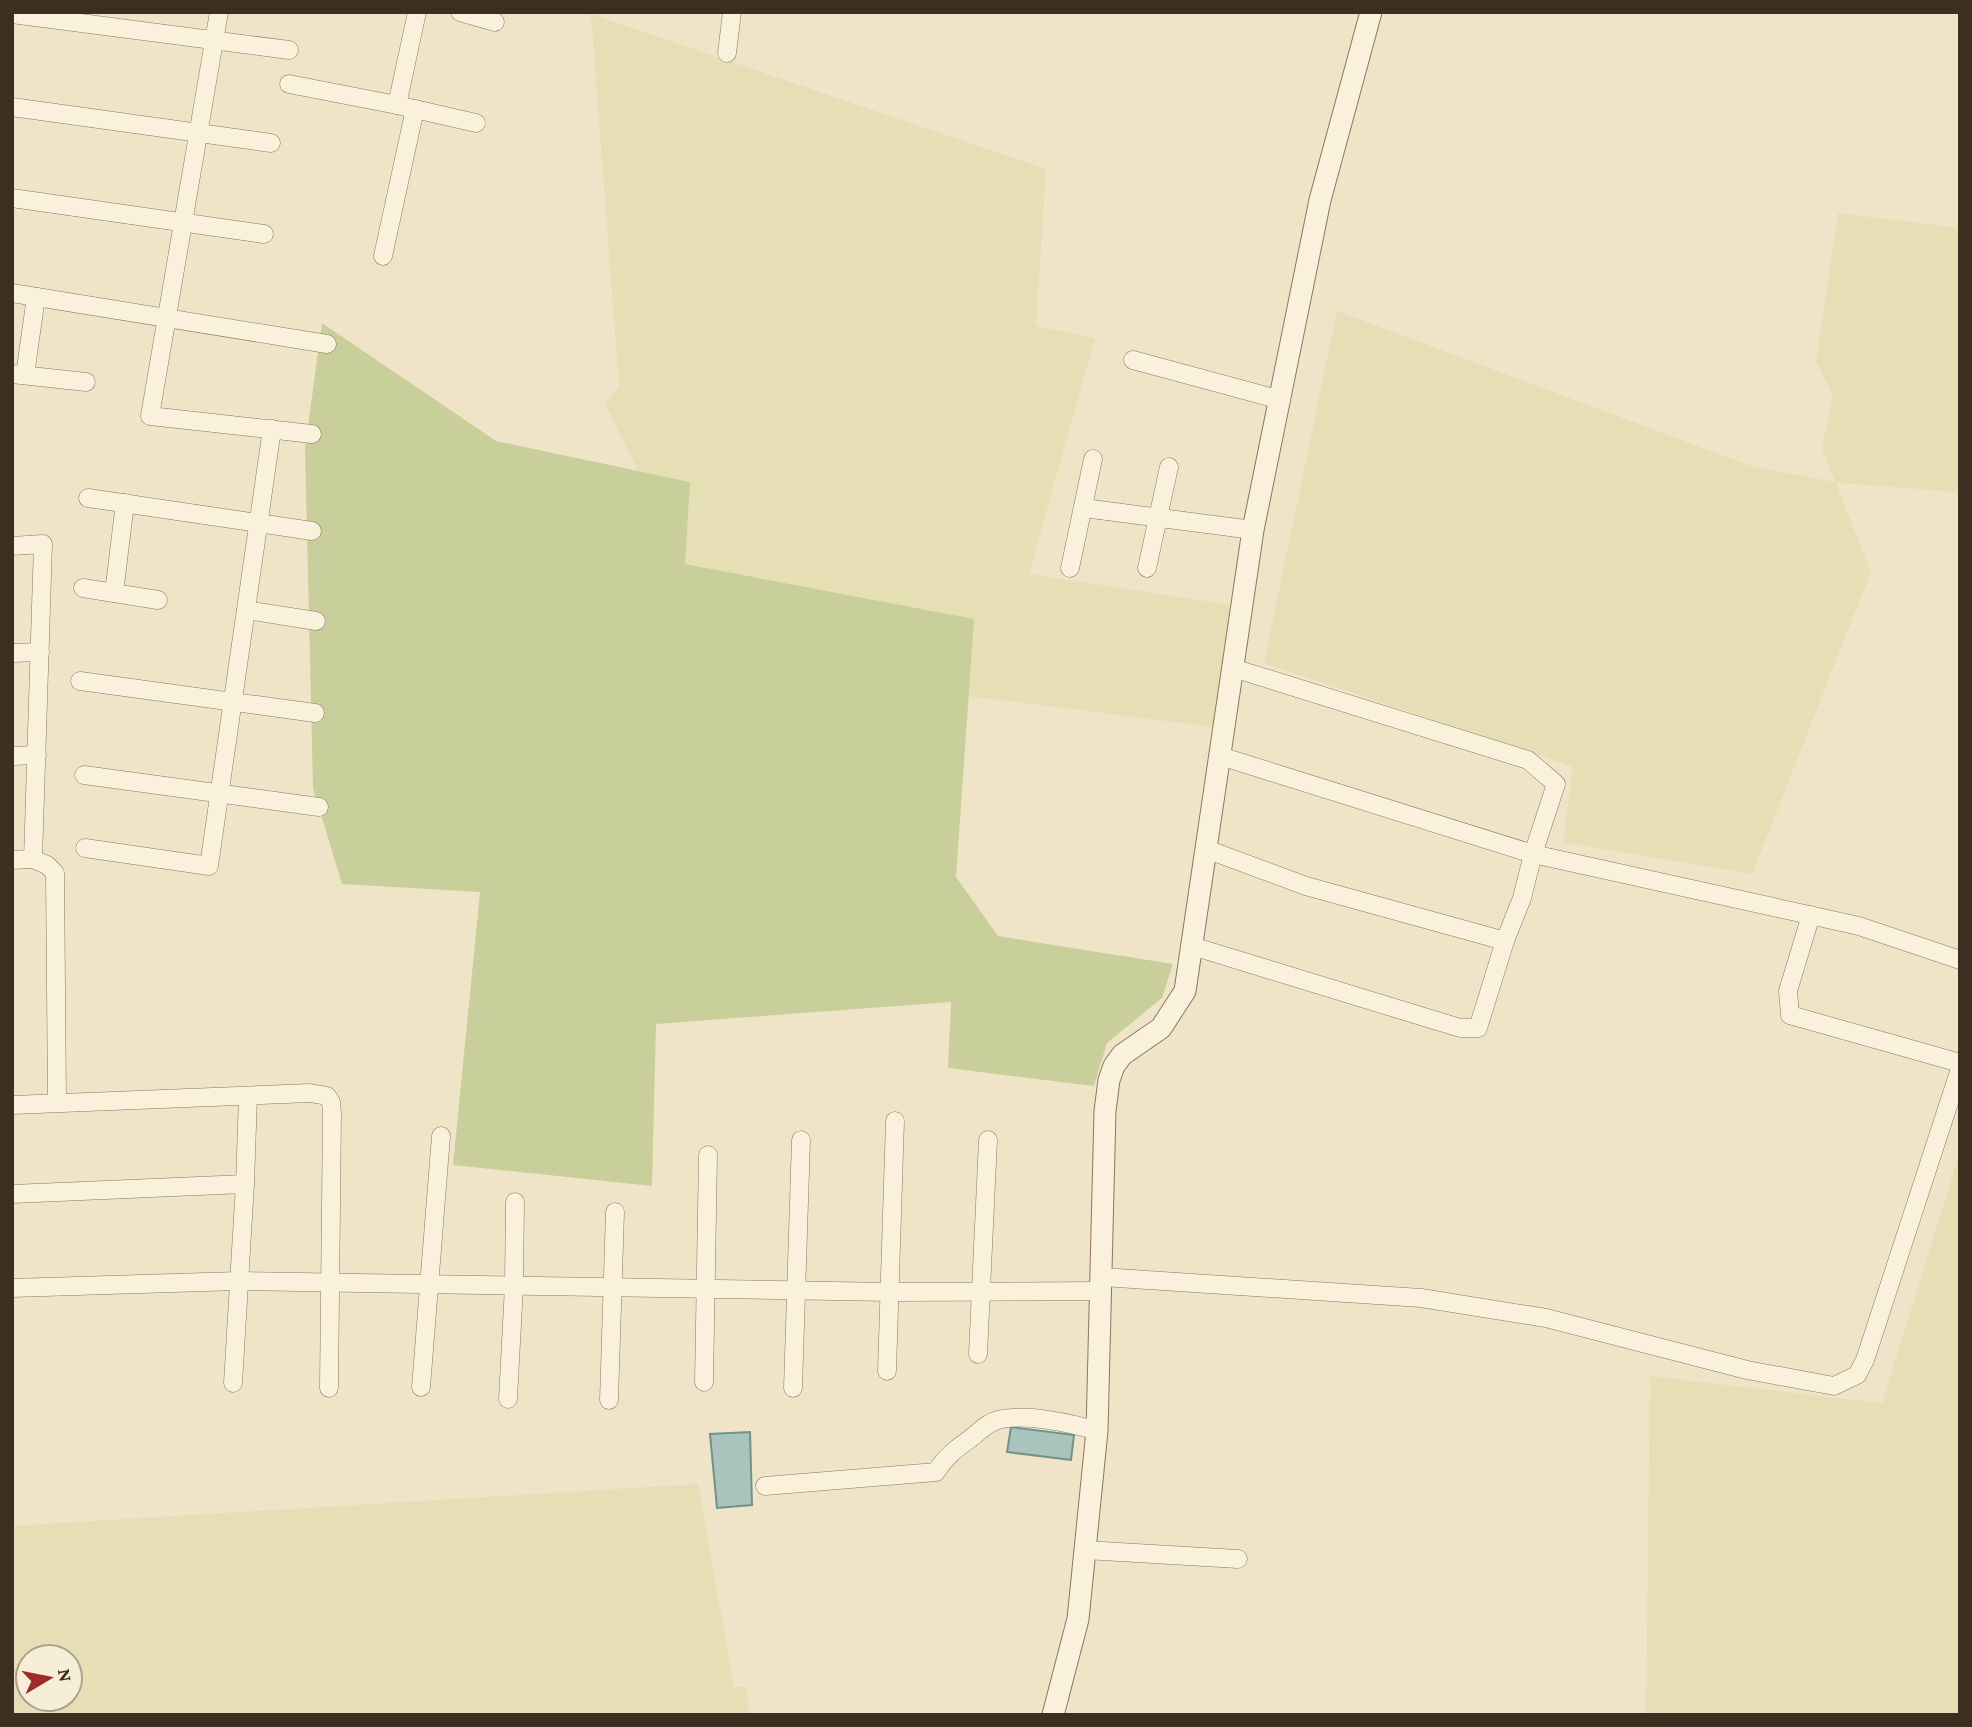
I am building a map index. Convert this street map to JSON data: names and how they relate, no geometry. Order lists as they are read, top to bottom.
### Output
{
  "north": "right"
}
